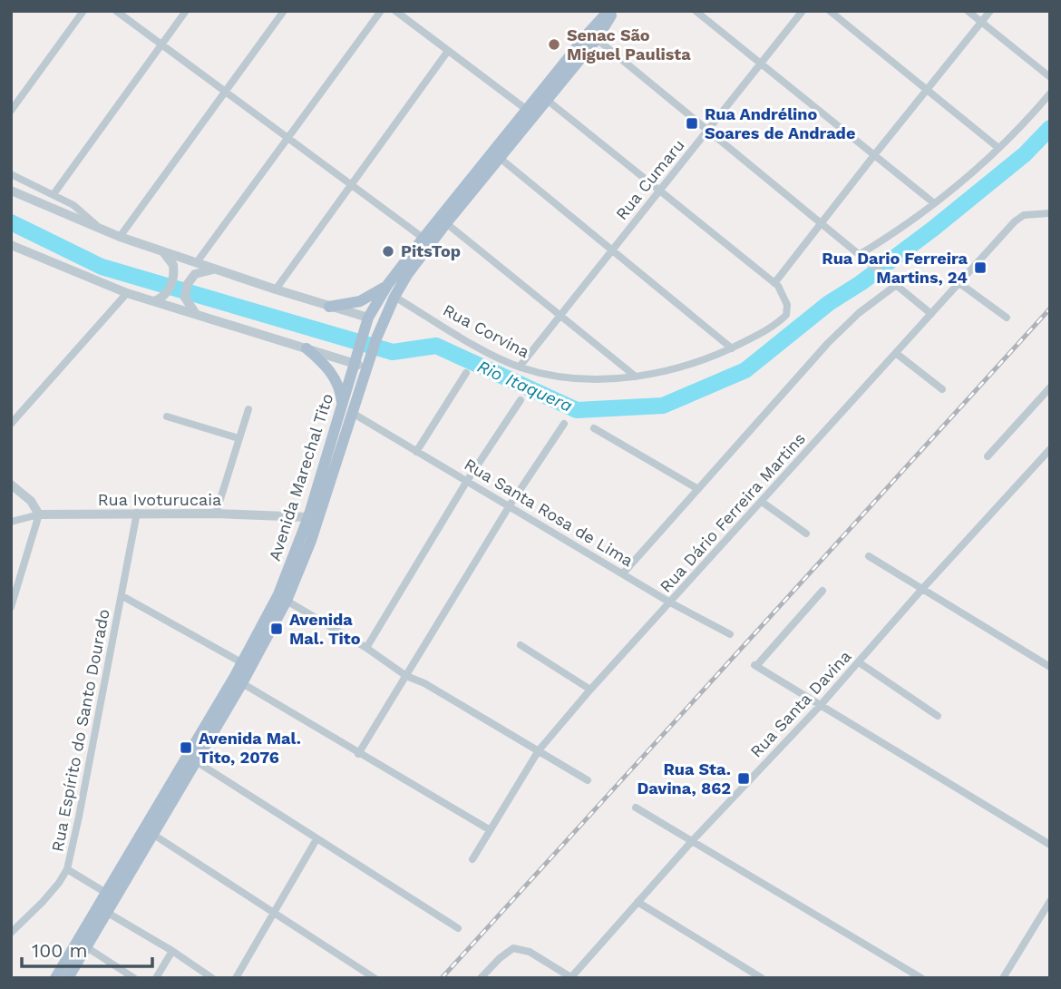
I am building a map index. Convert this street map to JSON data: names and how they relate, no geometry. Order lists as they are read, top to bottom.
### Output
{
  "streets": {
    "main road": ["Avenida Marechal Tito"],
    "street": [
      "Rua Cumaru",
      "Rua Corvina",
      "Rua Ivoturucaia",
      "Rua Santa Rosa de Lima",
      "Rua Dário Ferreira Martins",
      "Rua Santa Davina",
      "Rua Espírito do Santo Dourado"
    ]
  },
  "crossings": [
    ["Rua Cumaru", "Rua Corvina"],
    ["Rua Corvina", "Avenida Marechal Tito"],
    ["Avenida Marechal Tito", "Rua Ivoturucaia"],
    ["Avenida Marechal Tito", "Rua Santa Rosa de Lima"],
    ["Rua Ivoturucaia", "Rua Espírito do Santo Dourado"],
    ["Rua Santa Rosa de Lima", "Rua Dário Ferreira Martins"]
  ],
  "water": ["Rio Itaquera"],
  "places": {
    "other": ["Senac São Miguel Paulista", "PitsTop"],
    "transit": [
      "Rua Andrélino Soares de Andrade",
      "Rua Dario Ferreira Martins, 24",
      "Avenida Mal. Tito",
      "Avenida Mal. Tito, 2076",
      "Rua Sta. Davina, 862"
    ]
  },
  "scale_bar": "100 m"
}
